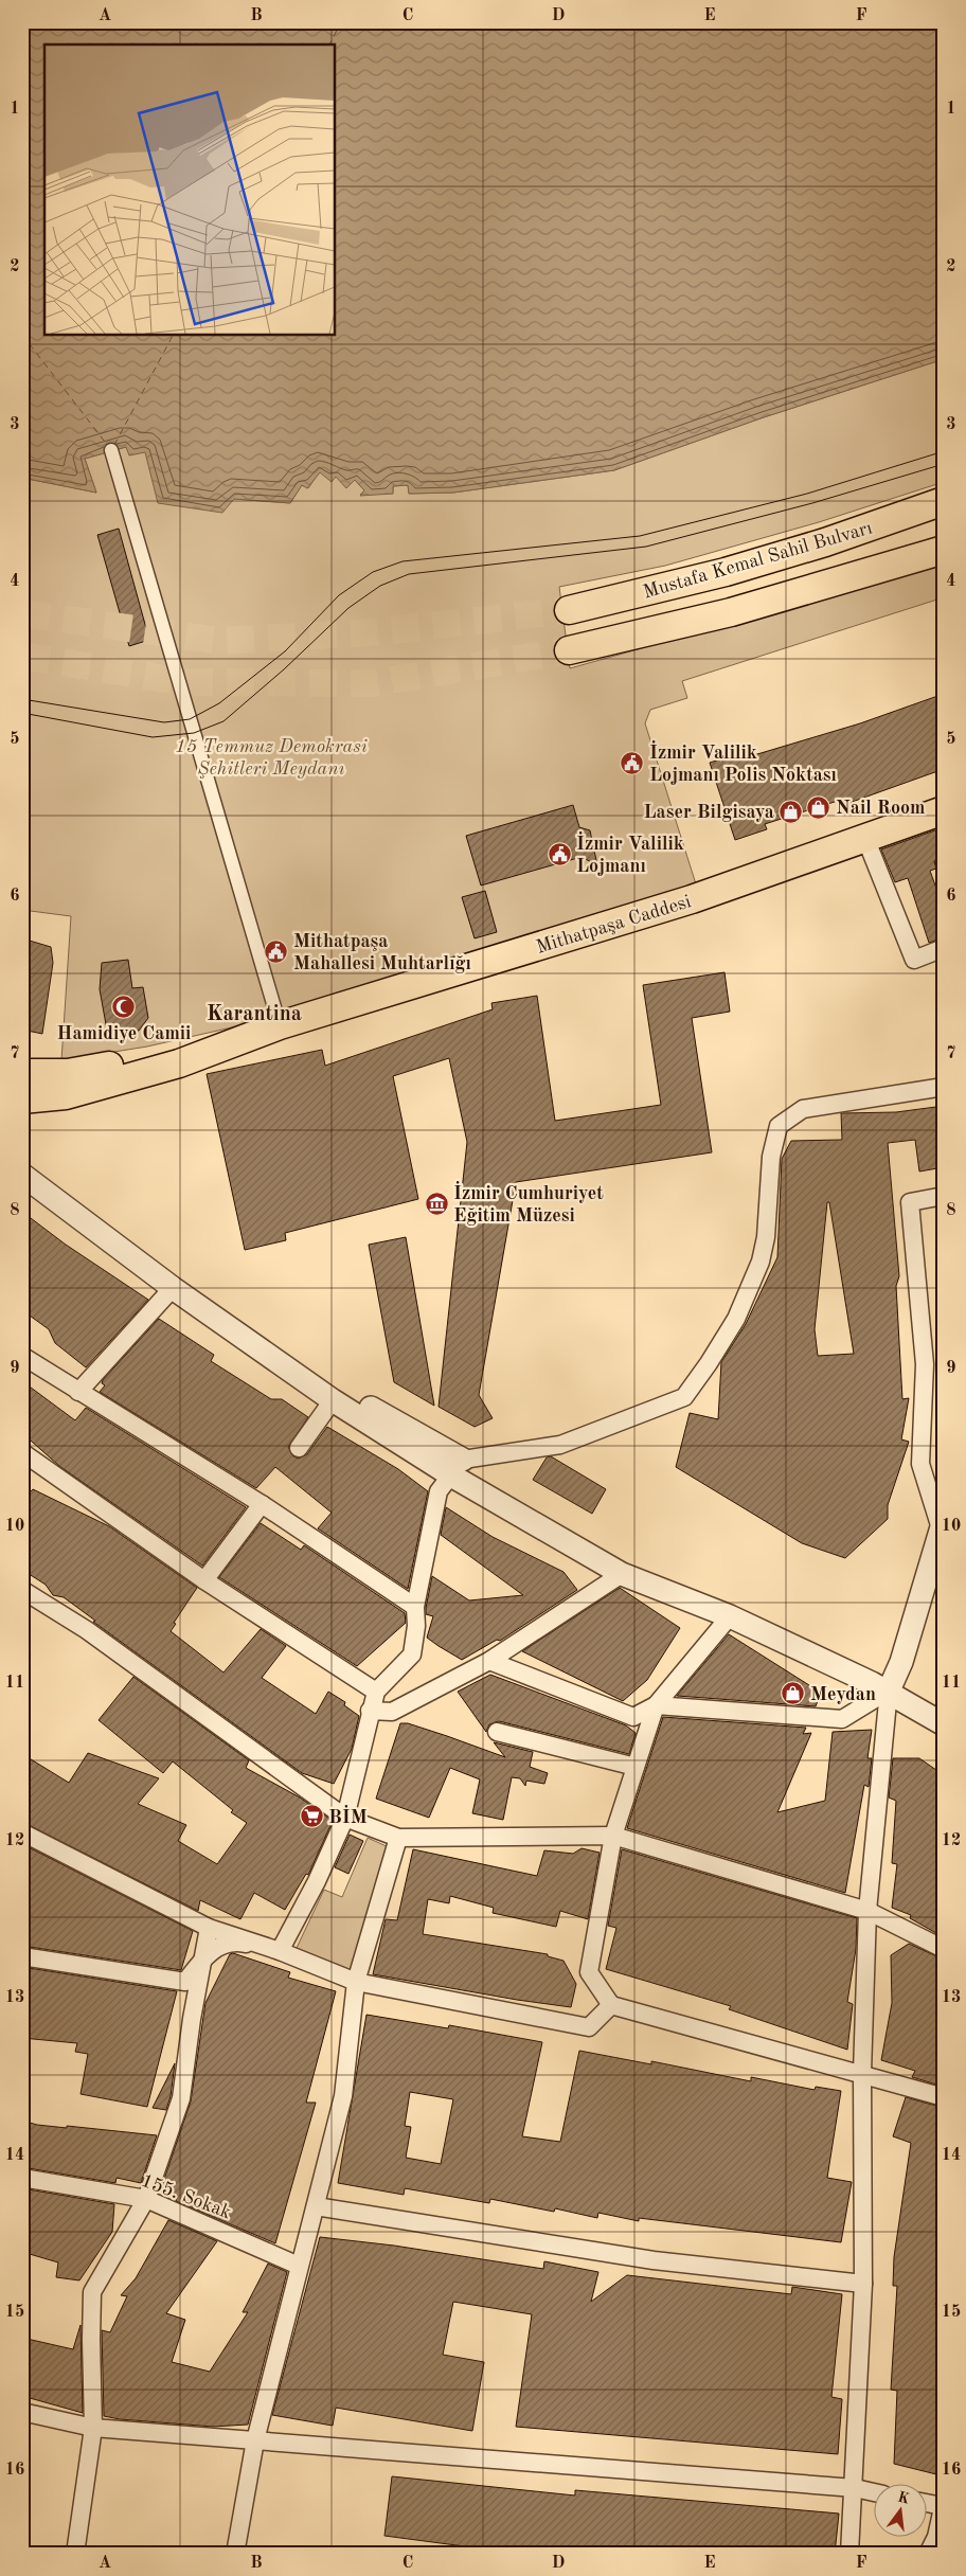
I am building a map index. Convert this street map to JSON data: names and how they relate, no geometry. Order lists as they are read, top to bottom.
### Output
{
  "streets": {
    "main road": ["Mustafa Kemal Sahil Bulvarı", "Mithatpaşa Caddesi"],
    "street": ["155. Sokak"]
  },
  "districts": ["Karantina"],
  "parks": ["15 Temmuz Demokrasi Şehitleri Meydanı"],
  "places": {
    "public building": ["İzmir Valilik Lojmanı Polis Noktası", "İzmir Valilik Lojmanı", "Mithatpaşa Mahallesi Muhtarlığı"],
    "shop": ["Nail Room", "Laser Bilgisaya", "Meydan"],
    "mosque": ["Hamidiye Camii"],
    "museum": ["İzmir Cumhuriyet Eğitim Müzesi"],
    "supermarket": ["BİM"]
  },
  "north": "top",
  "grid": {
    "columns": [
      "A",
      "B",
      "C",
      "D",
      "E",
      "F"
    ],
    "rows": [
      "1",
      "2",
      "3",
      "4",
      "5",
      "6",
      "7",
      "8",
      "9",
      "10",
      "11",
      "12",
      "13",
      "14",
      "15",
      "16"
    ]
  }
}
